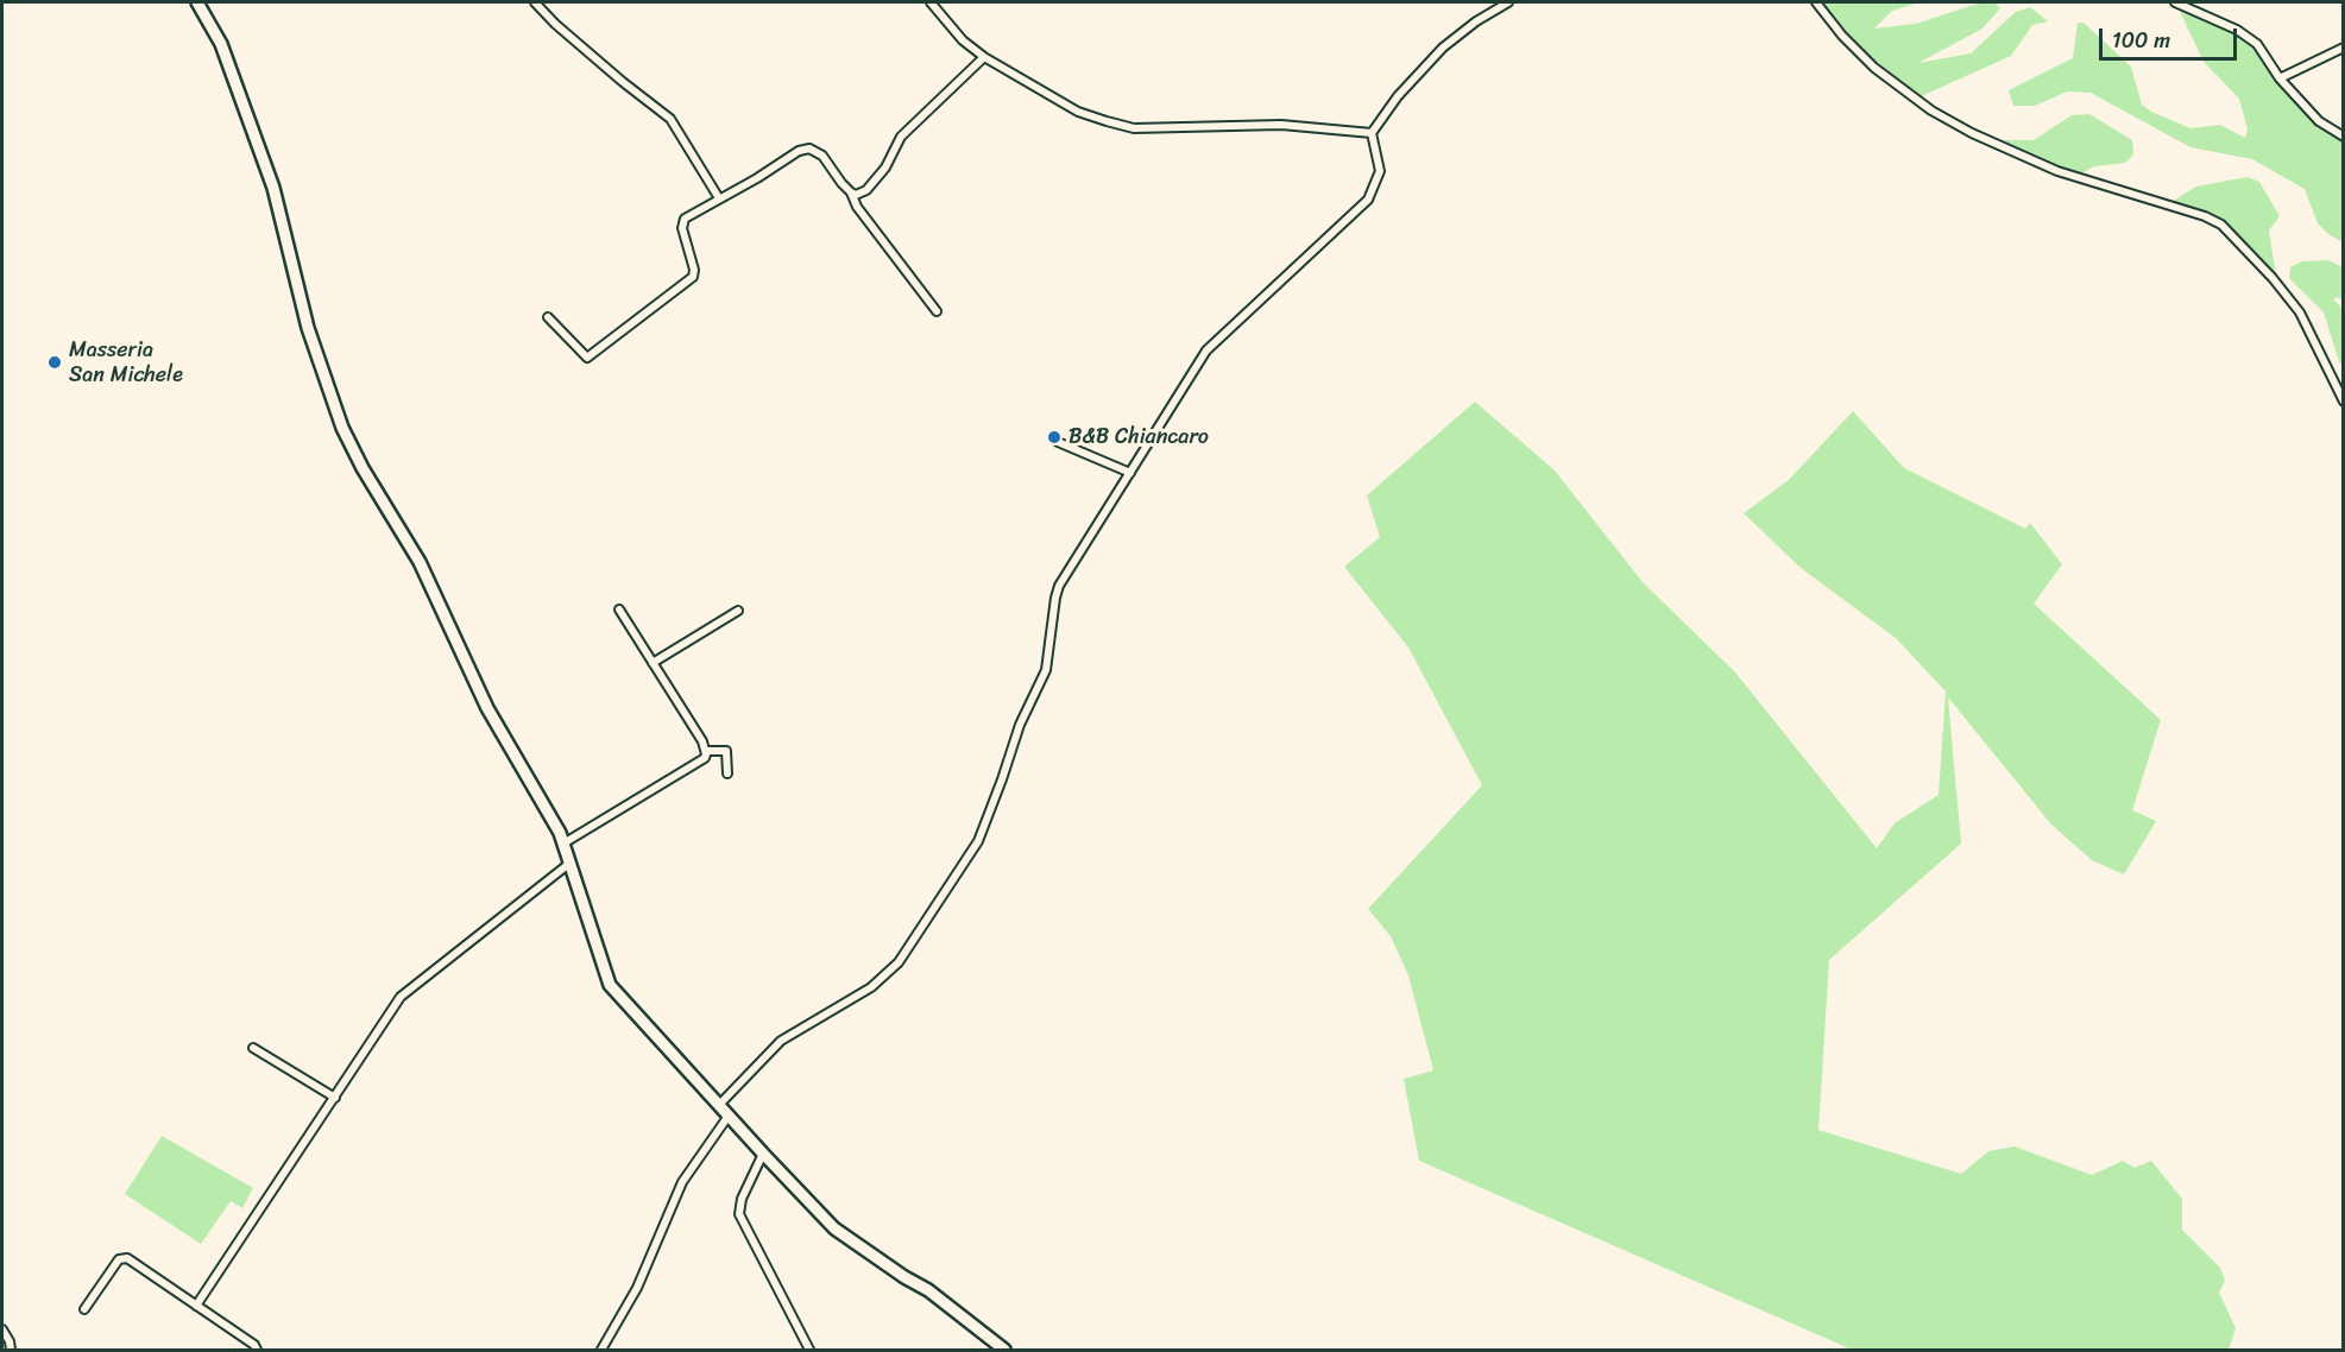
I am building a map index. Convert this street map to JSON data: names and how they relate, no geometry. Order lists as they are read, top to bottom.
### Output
{
  "places": ["Masseria San Michele", "B&B Chiancaro"],
  "scale_bar": "100 m"
}
